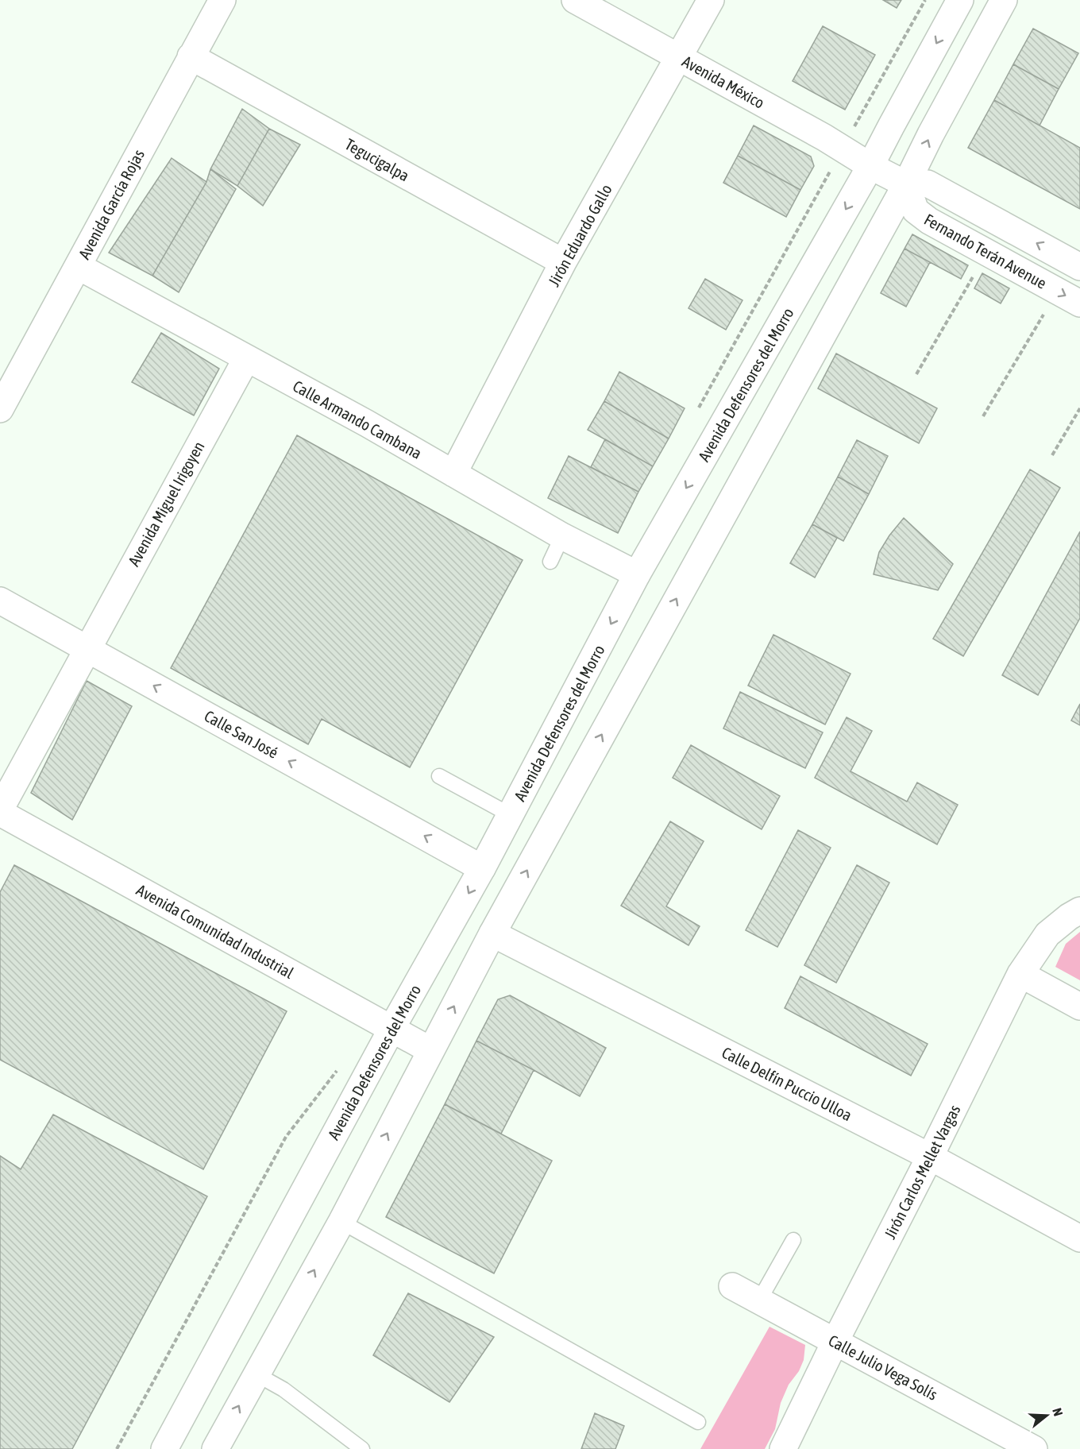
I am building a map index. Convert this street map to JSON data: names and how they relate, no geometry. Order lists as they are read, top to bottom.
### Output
{
  "streets": {
    "street": [
      "Avenida México",
      "Tegucigalpa",
      "Avenida García Rojas",
      "Jirón Eduardo Gallo",
      "Fernando Terán Avenue",
      "Avenida Defensores del Morro",
      "Calle Armando Cambana",
      "Avenida Miguel Irigoyen",
      "Calle San José",
      "Avenida Comunidad Industrial",
      "Calle Delfín Puccio Ulloa",
      "Jirón Carlos Mellet Vargas",
      "Calle Julio Vega Solís"
    ]
  },
  "crossings": [
    ["Avenida México", "Jirón Eduardo Gallo"],
    ["Avenida México", "Fernando Terán Avenue"],
    ["Avenida México", "Avenida Defensores del Morro"],
    ["Tegucigalpa", "Avenida García Rojas"],
    ["Tegucigalpa", "Jirón Eduardo Gallo"],
    ["Avenida García Rojas", "Calle Armando Cambana"],
    ["Jirón Eduardo Gallo", "Calle Armando Cambana"],
    ["Fernando Terán Avenue", "Avenida Defensores del Morro"],
    ["Avenida Defensores del Morro", "Calle Armando Cambana"],
    ["Avenida Defensores del Morro", "Calle San José"],
    ["Avenida Defensores del Morro", "Avenida Comunidad Industrial"],
    ["Calle Armando Cambana", "Avenida Miguel Irigoyen"],
    ["Avenida Miguel Irigoyen", "Calle San José"],
    ["Calle Delfín Puccio Ulloa", "Jirón Carlos Mellet Vargas"],
    ["Jirón Carlos Mellet Vargas", "Calle Julio Vega Solís"]
  ],
  "one_way": ["Calle San José"],
  "north": "right"
}
